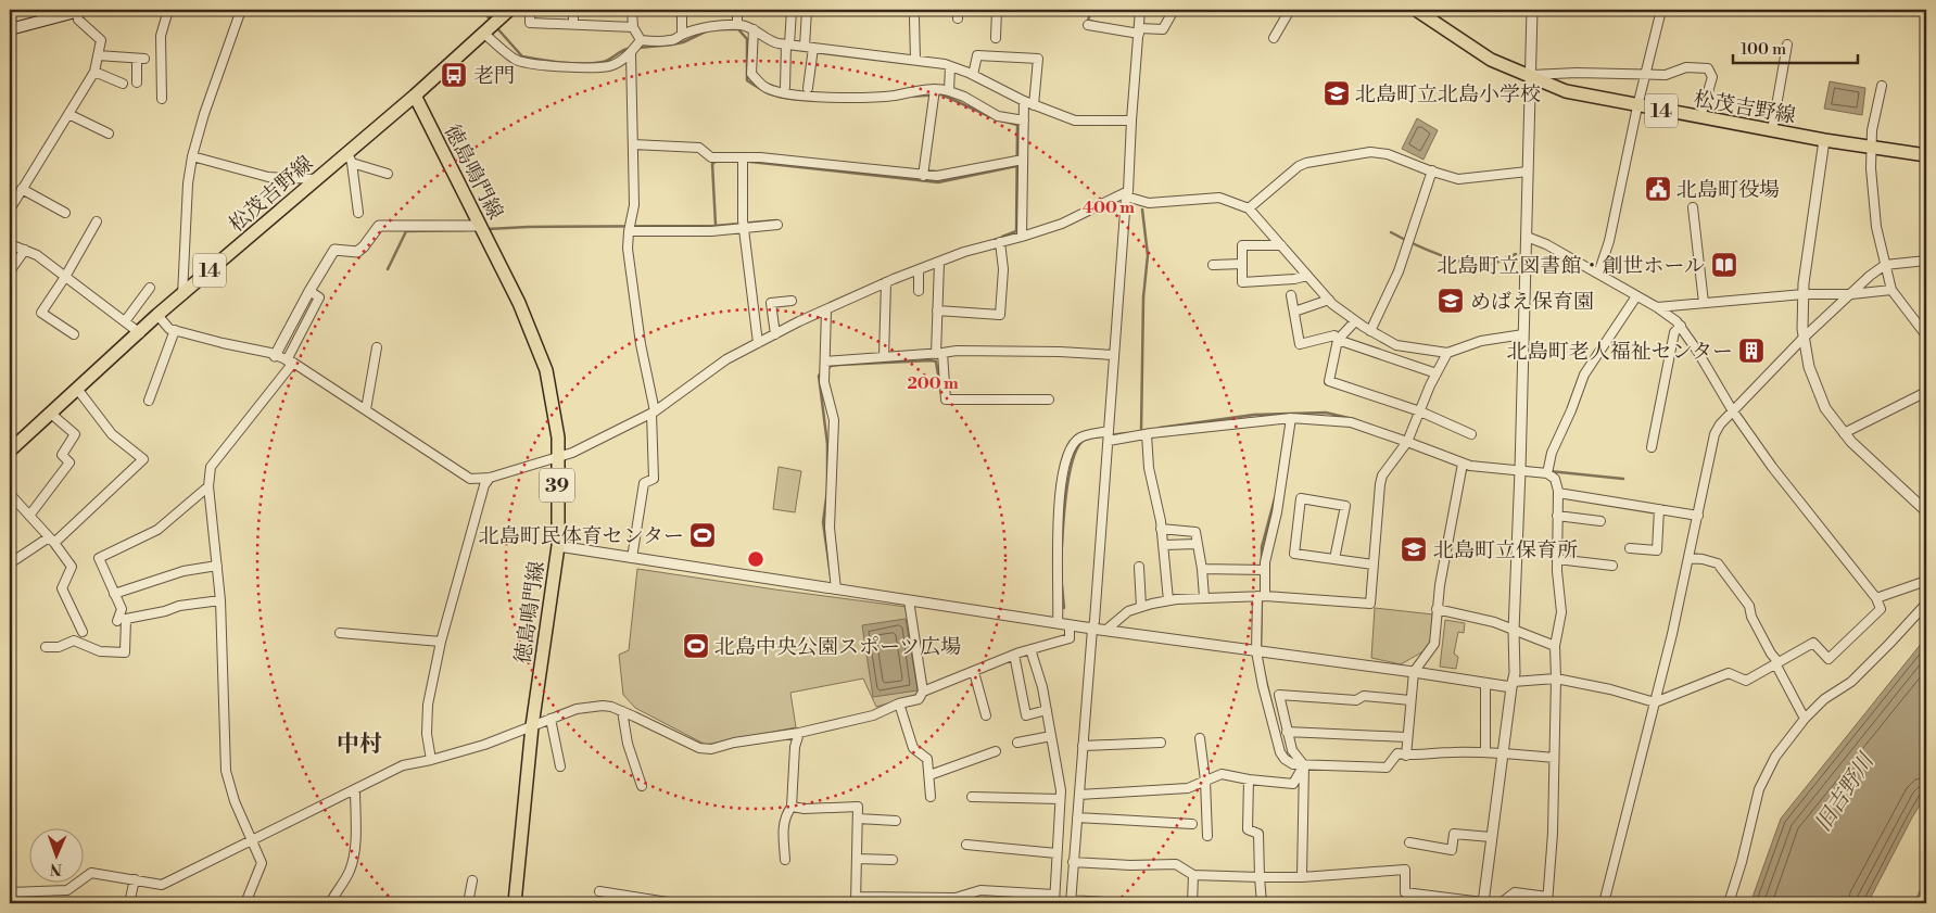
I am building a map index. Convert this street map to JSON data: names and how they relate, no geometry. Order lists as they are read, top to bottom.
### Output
{
  "streets": {
    "main road": [
      "松茂吉野線",
      "14",
      "徳島鳴門線",
      "39"
    ]
  },
  "crossings": [
    ["松茂吉野線", "徳島鳴門線"]
  ],
  "districts": ["中村"],
  "water": ["旧吉野川"],
  "places": {
    "bus stop": ["老門"],
    "school or university": ["北島町立北島小学校", "めばえ保育園", "北島町立保育所"],
    "public building": ["北島町役場"],
    "library": ["北島町立図書館・創世ホール"],
    "building": ["北島町老人福祉センター"],
    "sports": ["北島町民体育センター", "北島中央公園スポーツ広場"]
  },
  "scale_bar": "100 m",
  "north": "bottom",
  "rings": ["400 m", "200 m"]
}
